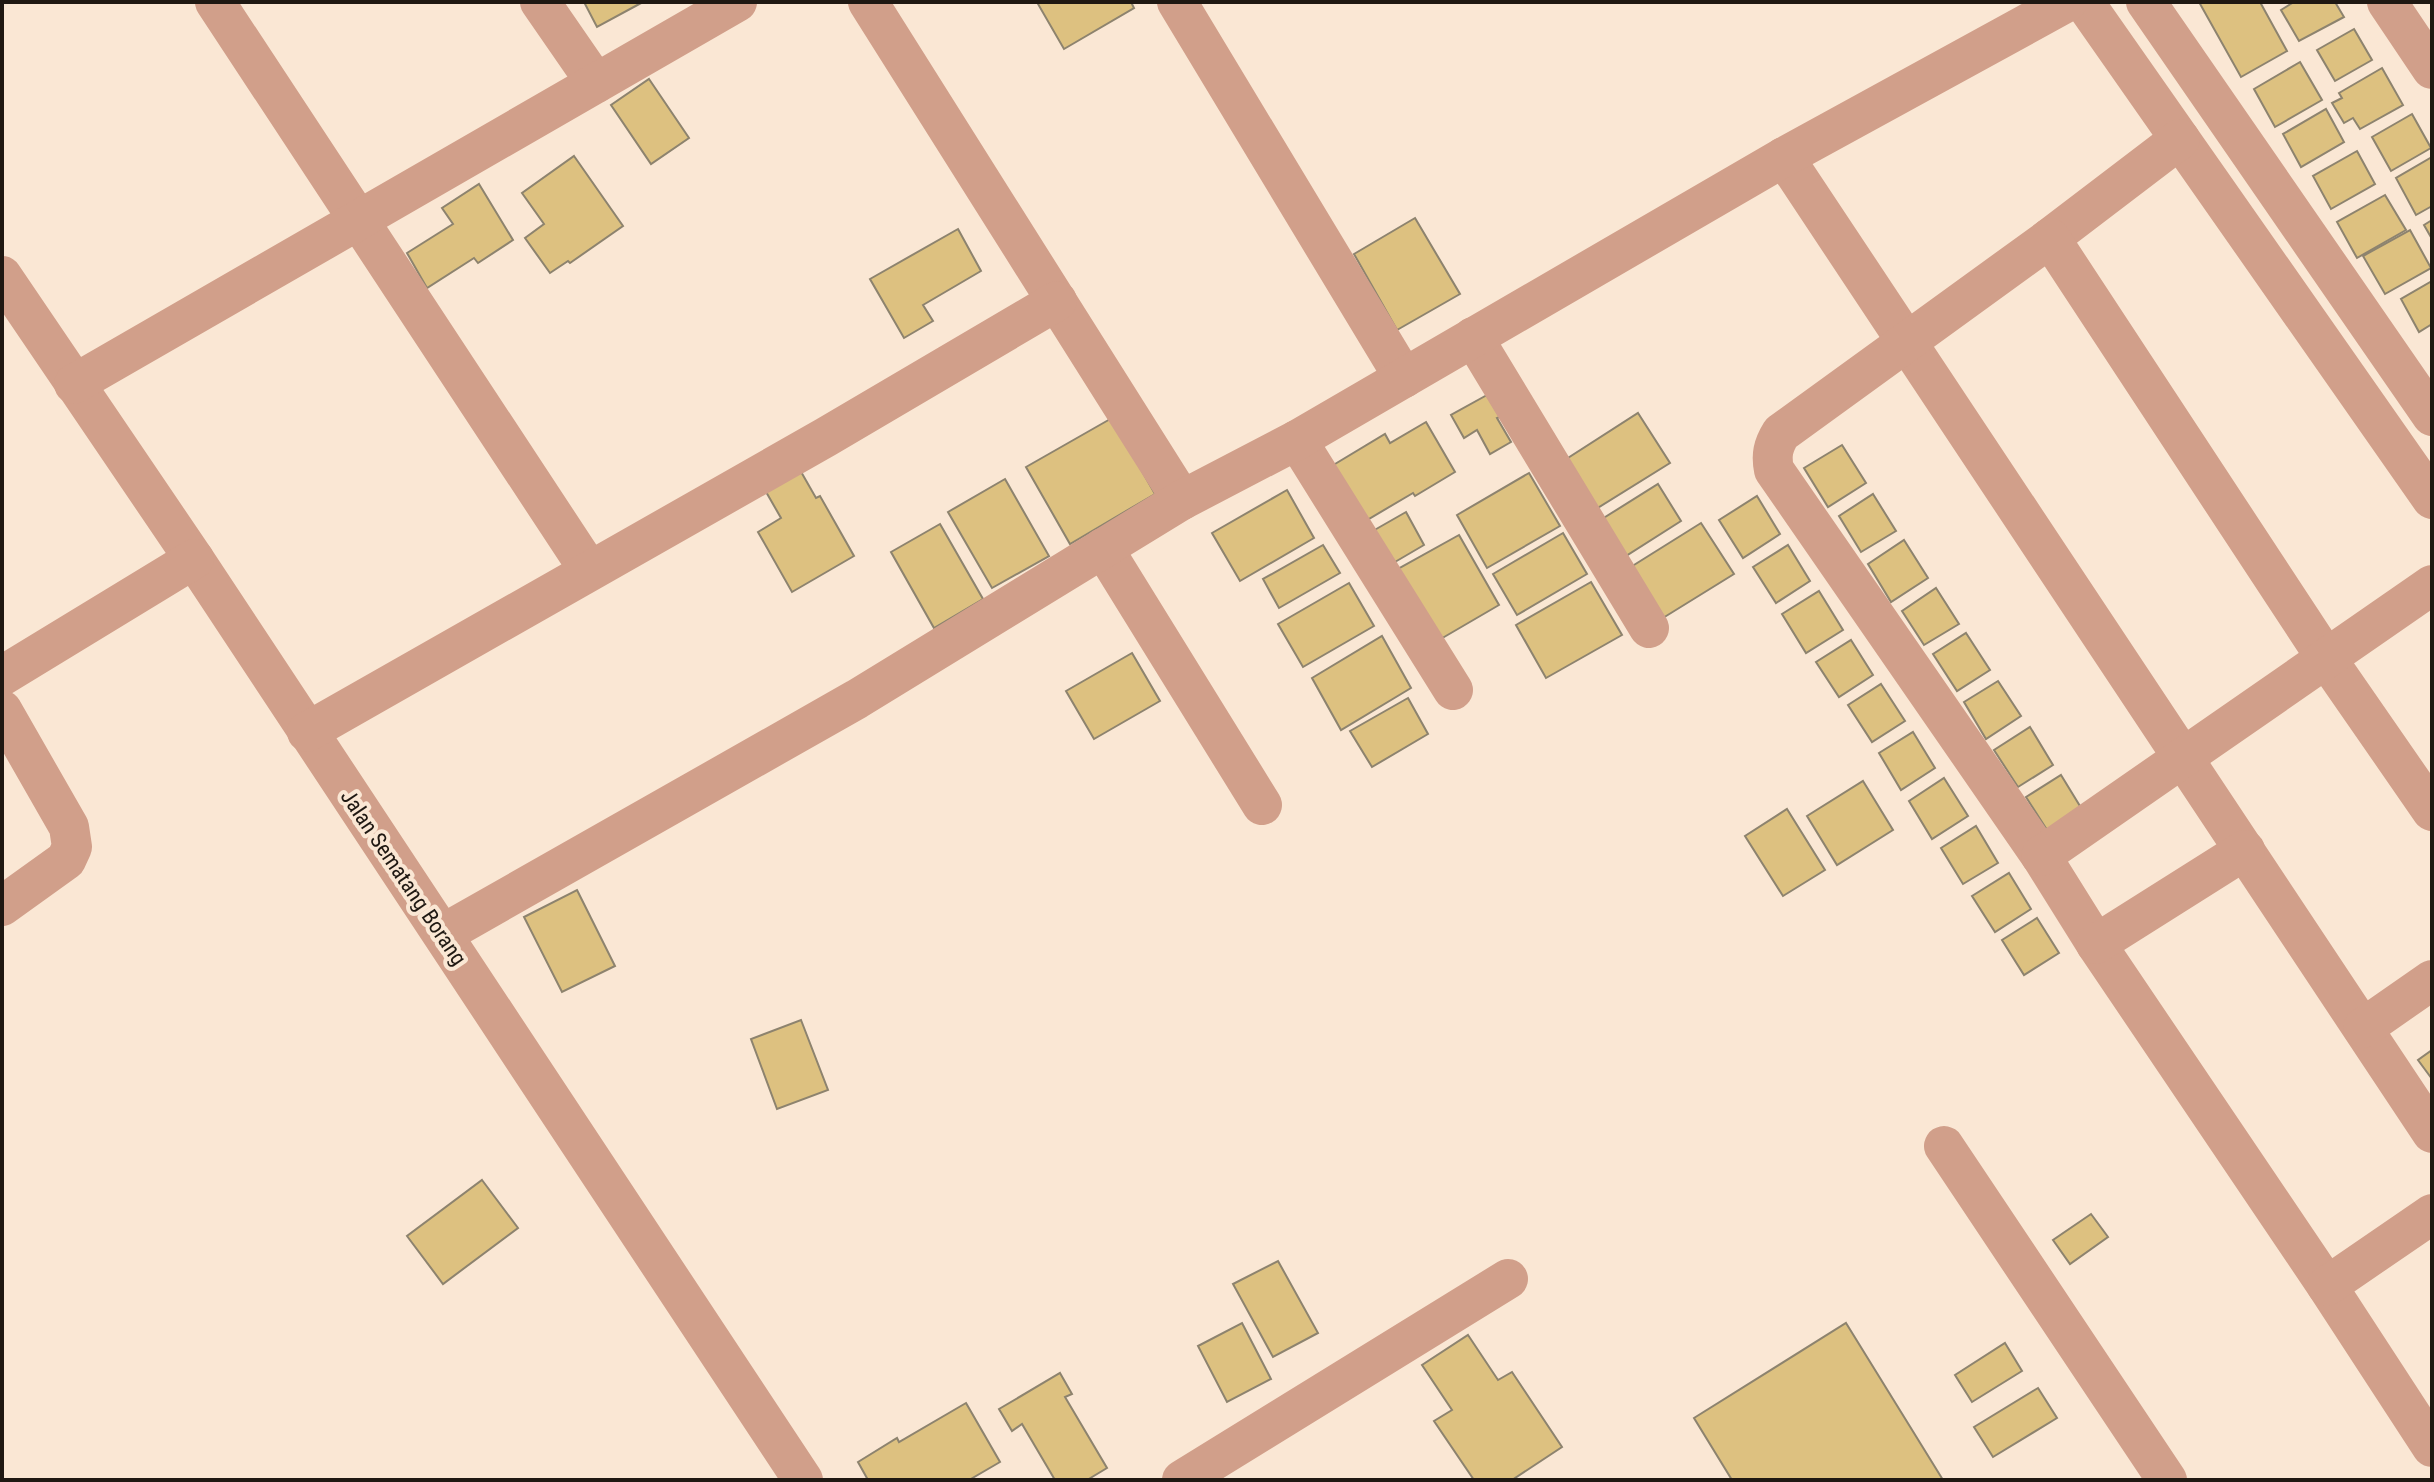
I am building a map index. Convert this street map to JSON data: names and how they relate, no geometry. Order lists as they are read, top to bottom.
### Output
{
  "streets": {
    "street": ["Jalan Sematang Borang"]
  }
}
